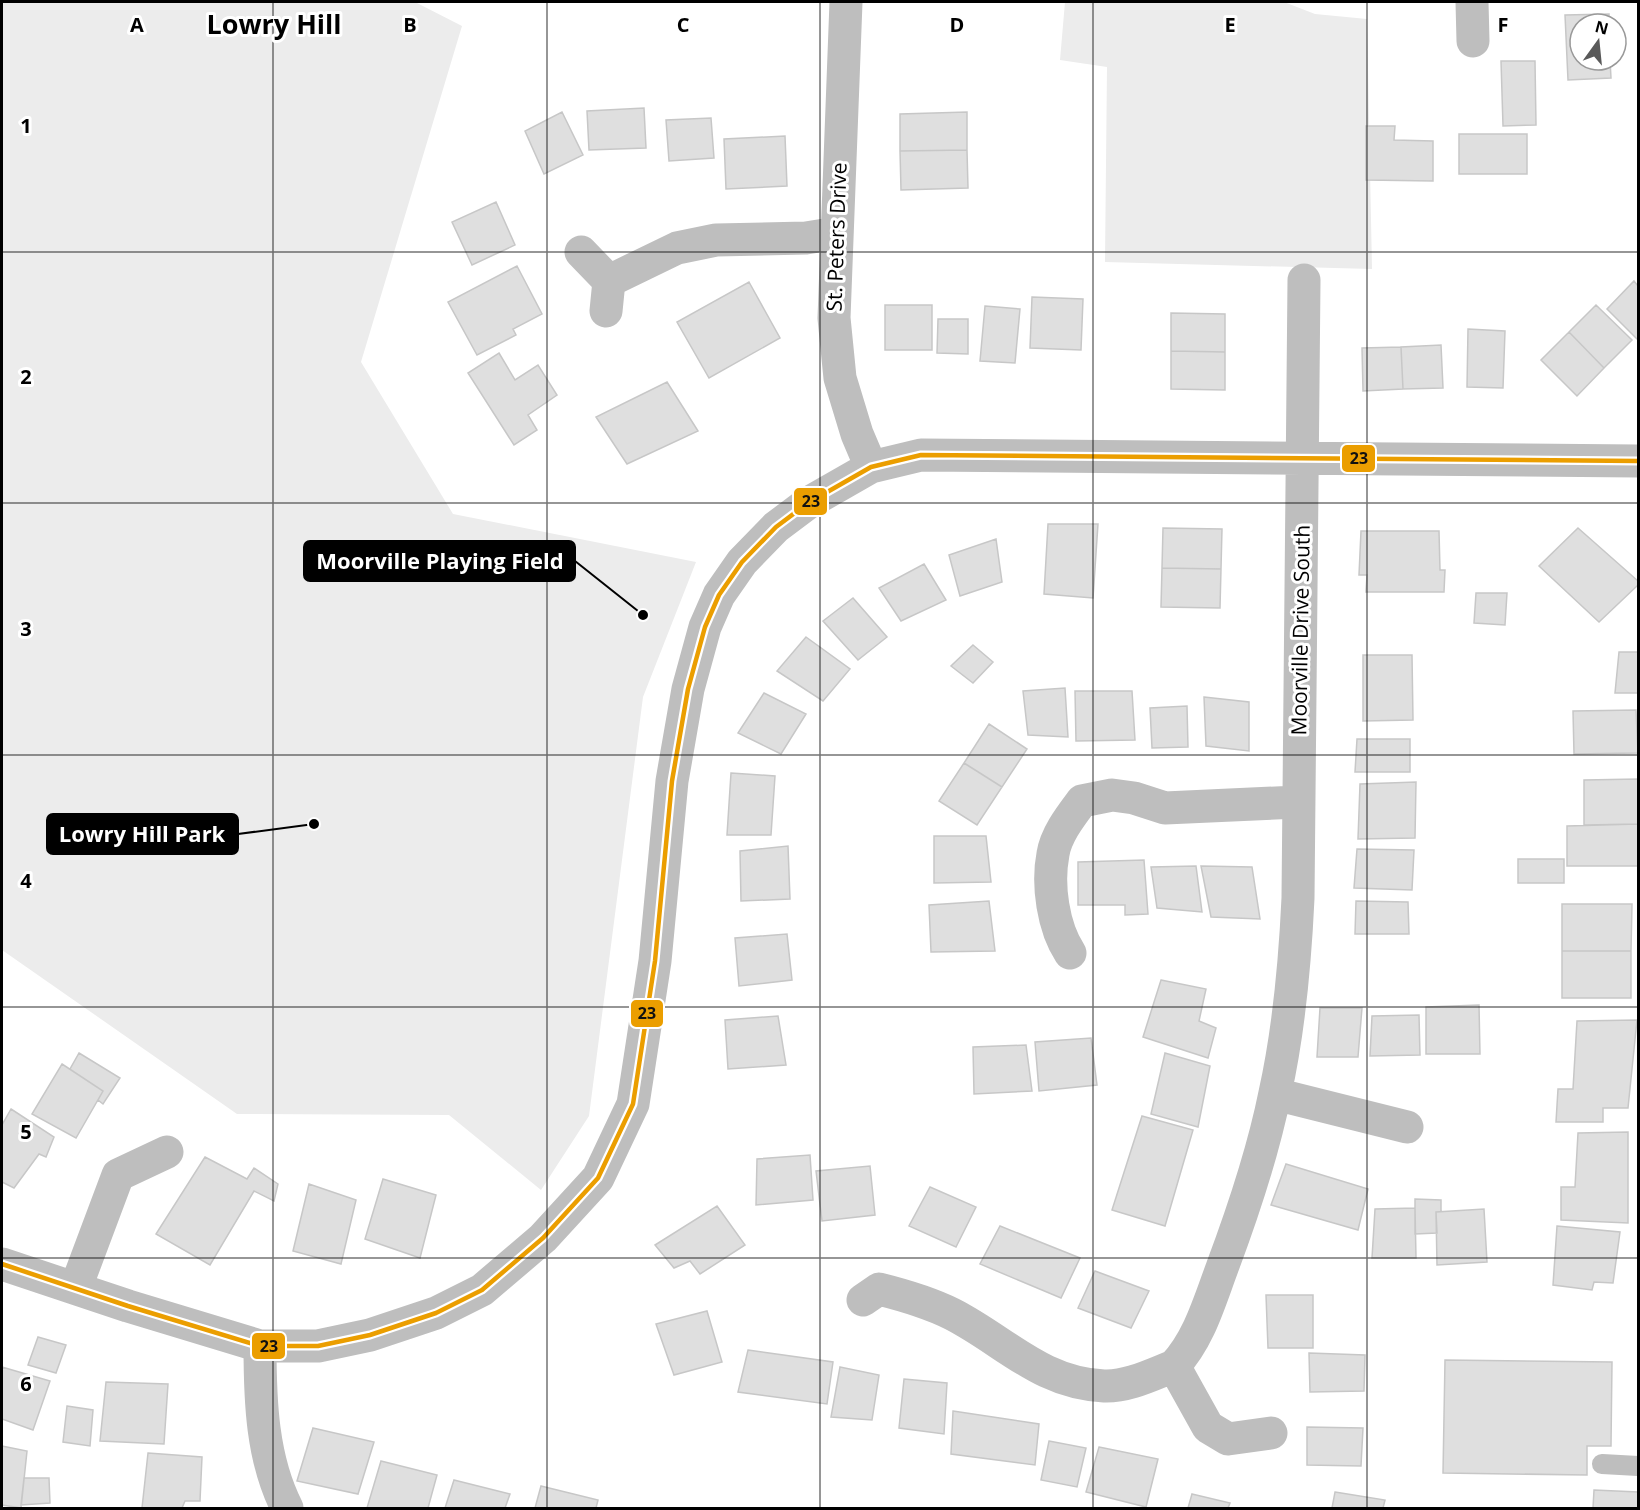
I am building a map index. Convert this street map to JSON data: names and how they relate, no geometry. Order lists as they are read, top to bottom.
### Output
{
  "streets": {
    "street": ["St. Peters Drive", "Moorville Drive South"]
  },
  "districts": ["Lowry Hill"],
  "places": ["Moorville Playing Field", "Lowry Hill Park"],
  "lines": ["transit line 23"],
  "north": "top",
  "grid": {
    "columns": [
      "A",
      "B",
      "C",
      "D",
      "E",
      "F"
    ],
    "rows": [
      "1",
      "2",
      "3",
      "4",
      "5",
      "6"
    ]
  }
}
